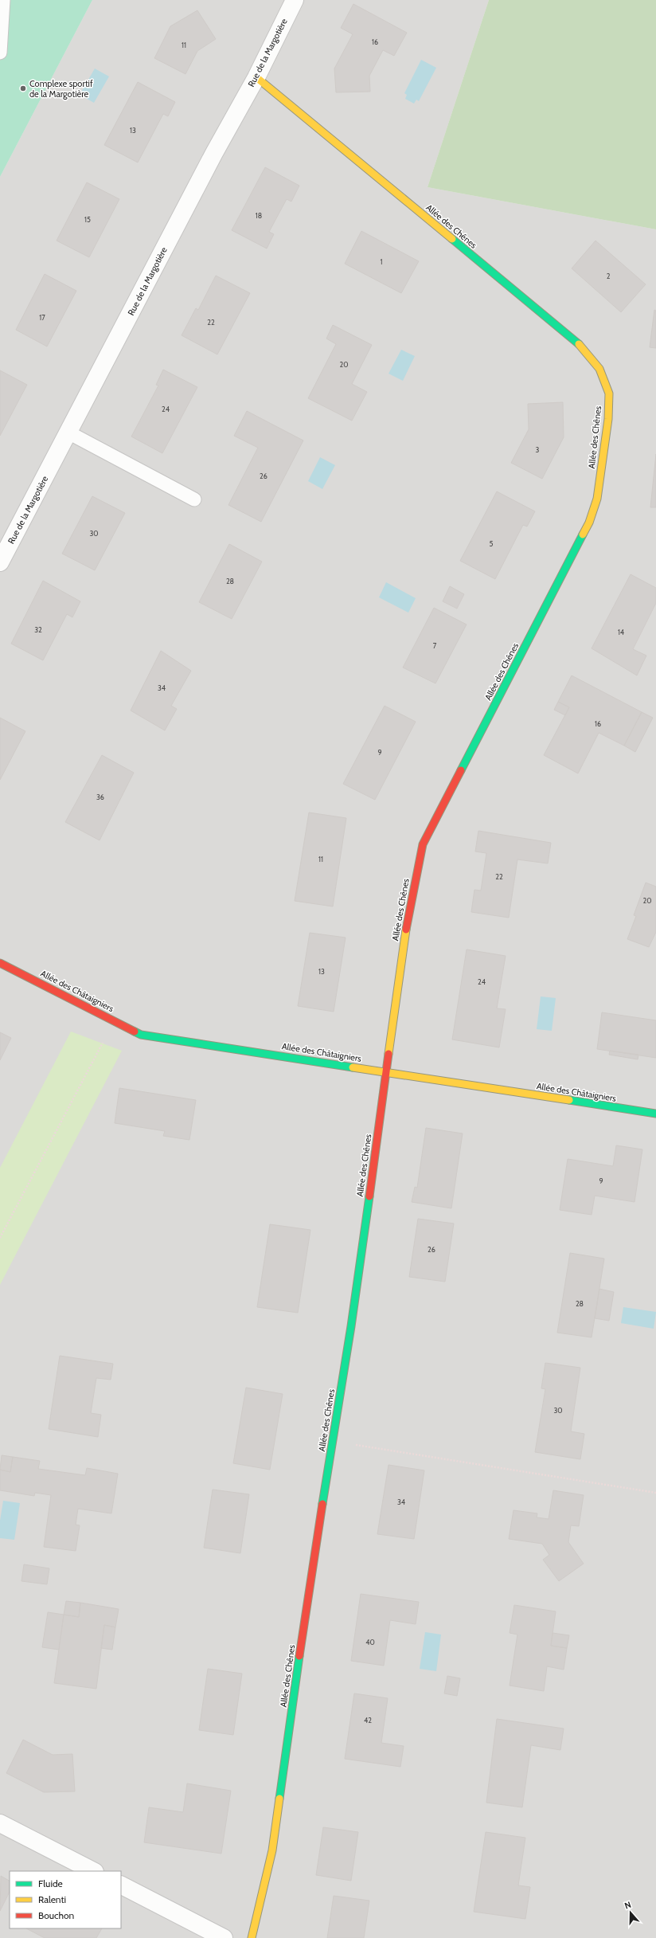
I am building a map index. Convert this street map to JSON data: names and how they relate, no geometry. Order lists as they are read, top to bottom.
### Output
{
  "streets": {
    "street": ["Rue de la Margotière", "Allée des Chênes", "Allée des Châtaigniers"]
  },
  "crossings": [
    ["Rue de la Margotière", "Allée des Chênes"],
    ["Allée des Chênes", "Allée des Châtaigniers"]
  ],
  "places": ["Complexe sportif de la Margotière"],
  "house_numbers": [
    "16",
    "11",
    "13",
    "18",
    "15",
    "1",
    "2",
    "17",
    "22",
    "20",
    "24",
    "3",
    "26",
    "30",
    "5",
    "28",
    "32",
    "14",
    "7",
    "34",
    "16",
    "9",
    "36",
    "11",
    "22",
    "20",
    "13",
    "24",
    "9",
    "26",
    "28",
    "30",
    "34",
    "40",
    "42"
  ],
  "legend": ["Fluide", "Ralenti", "Bouchon"],
  "north": "top"
}
